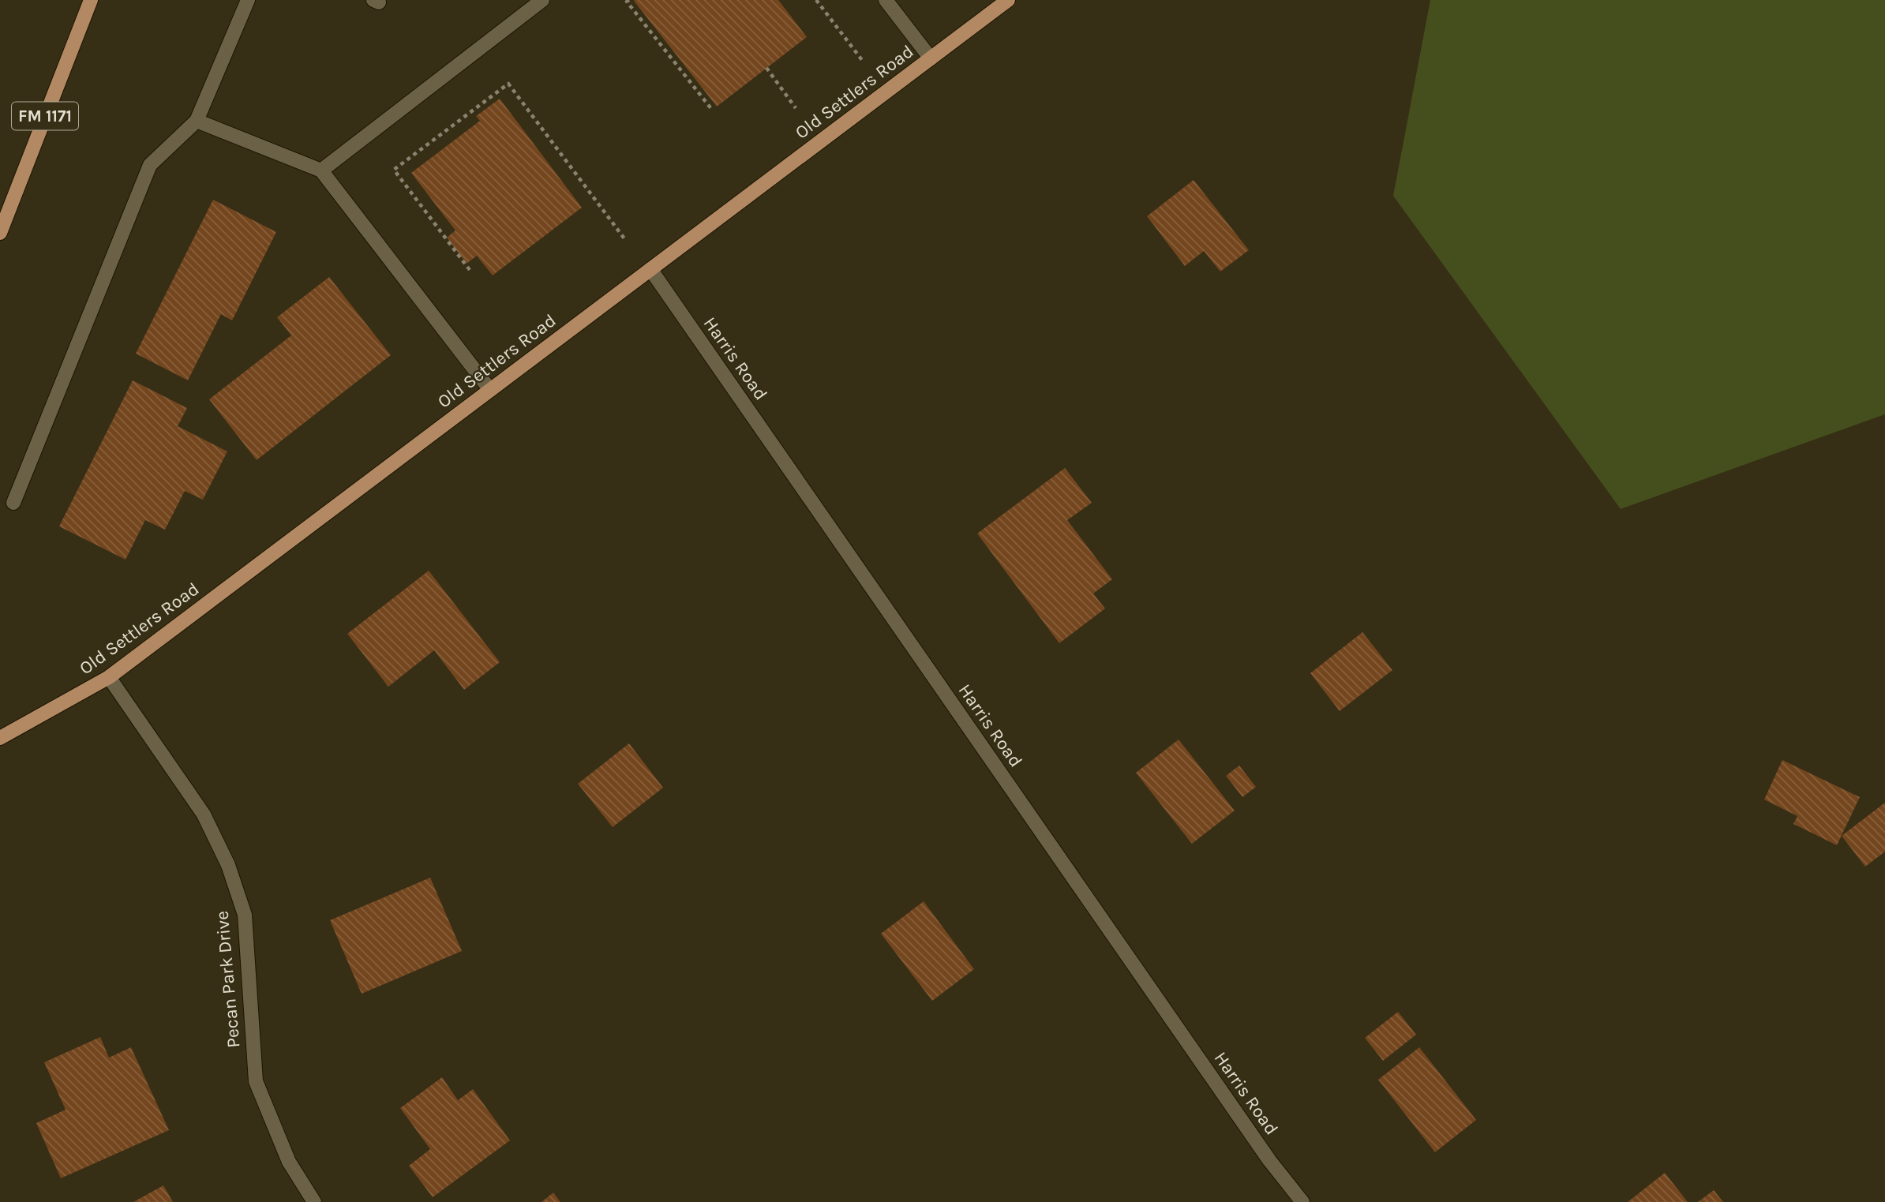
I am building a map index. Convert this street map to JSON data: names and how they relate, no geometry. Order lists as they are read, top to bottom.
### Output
{
  "streets": {
    "main road": ["Old Settlers Road", "FM 1171"],
    "street": ["Harris Road", "Pecan Park Drive"]
  },
  "crossings": [
    ["Old Settlers Road", "Harris Road"],
    ["Old Settlers Road", "Pecan Park Drive"]
  ]
}
